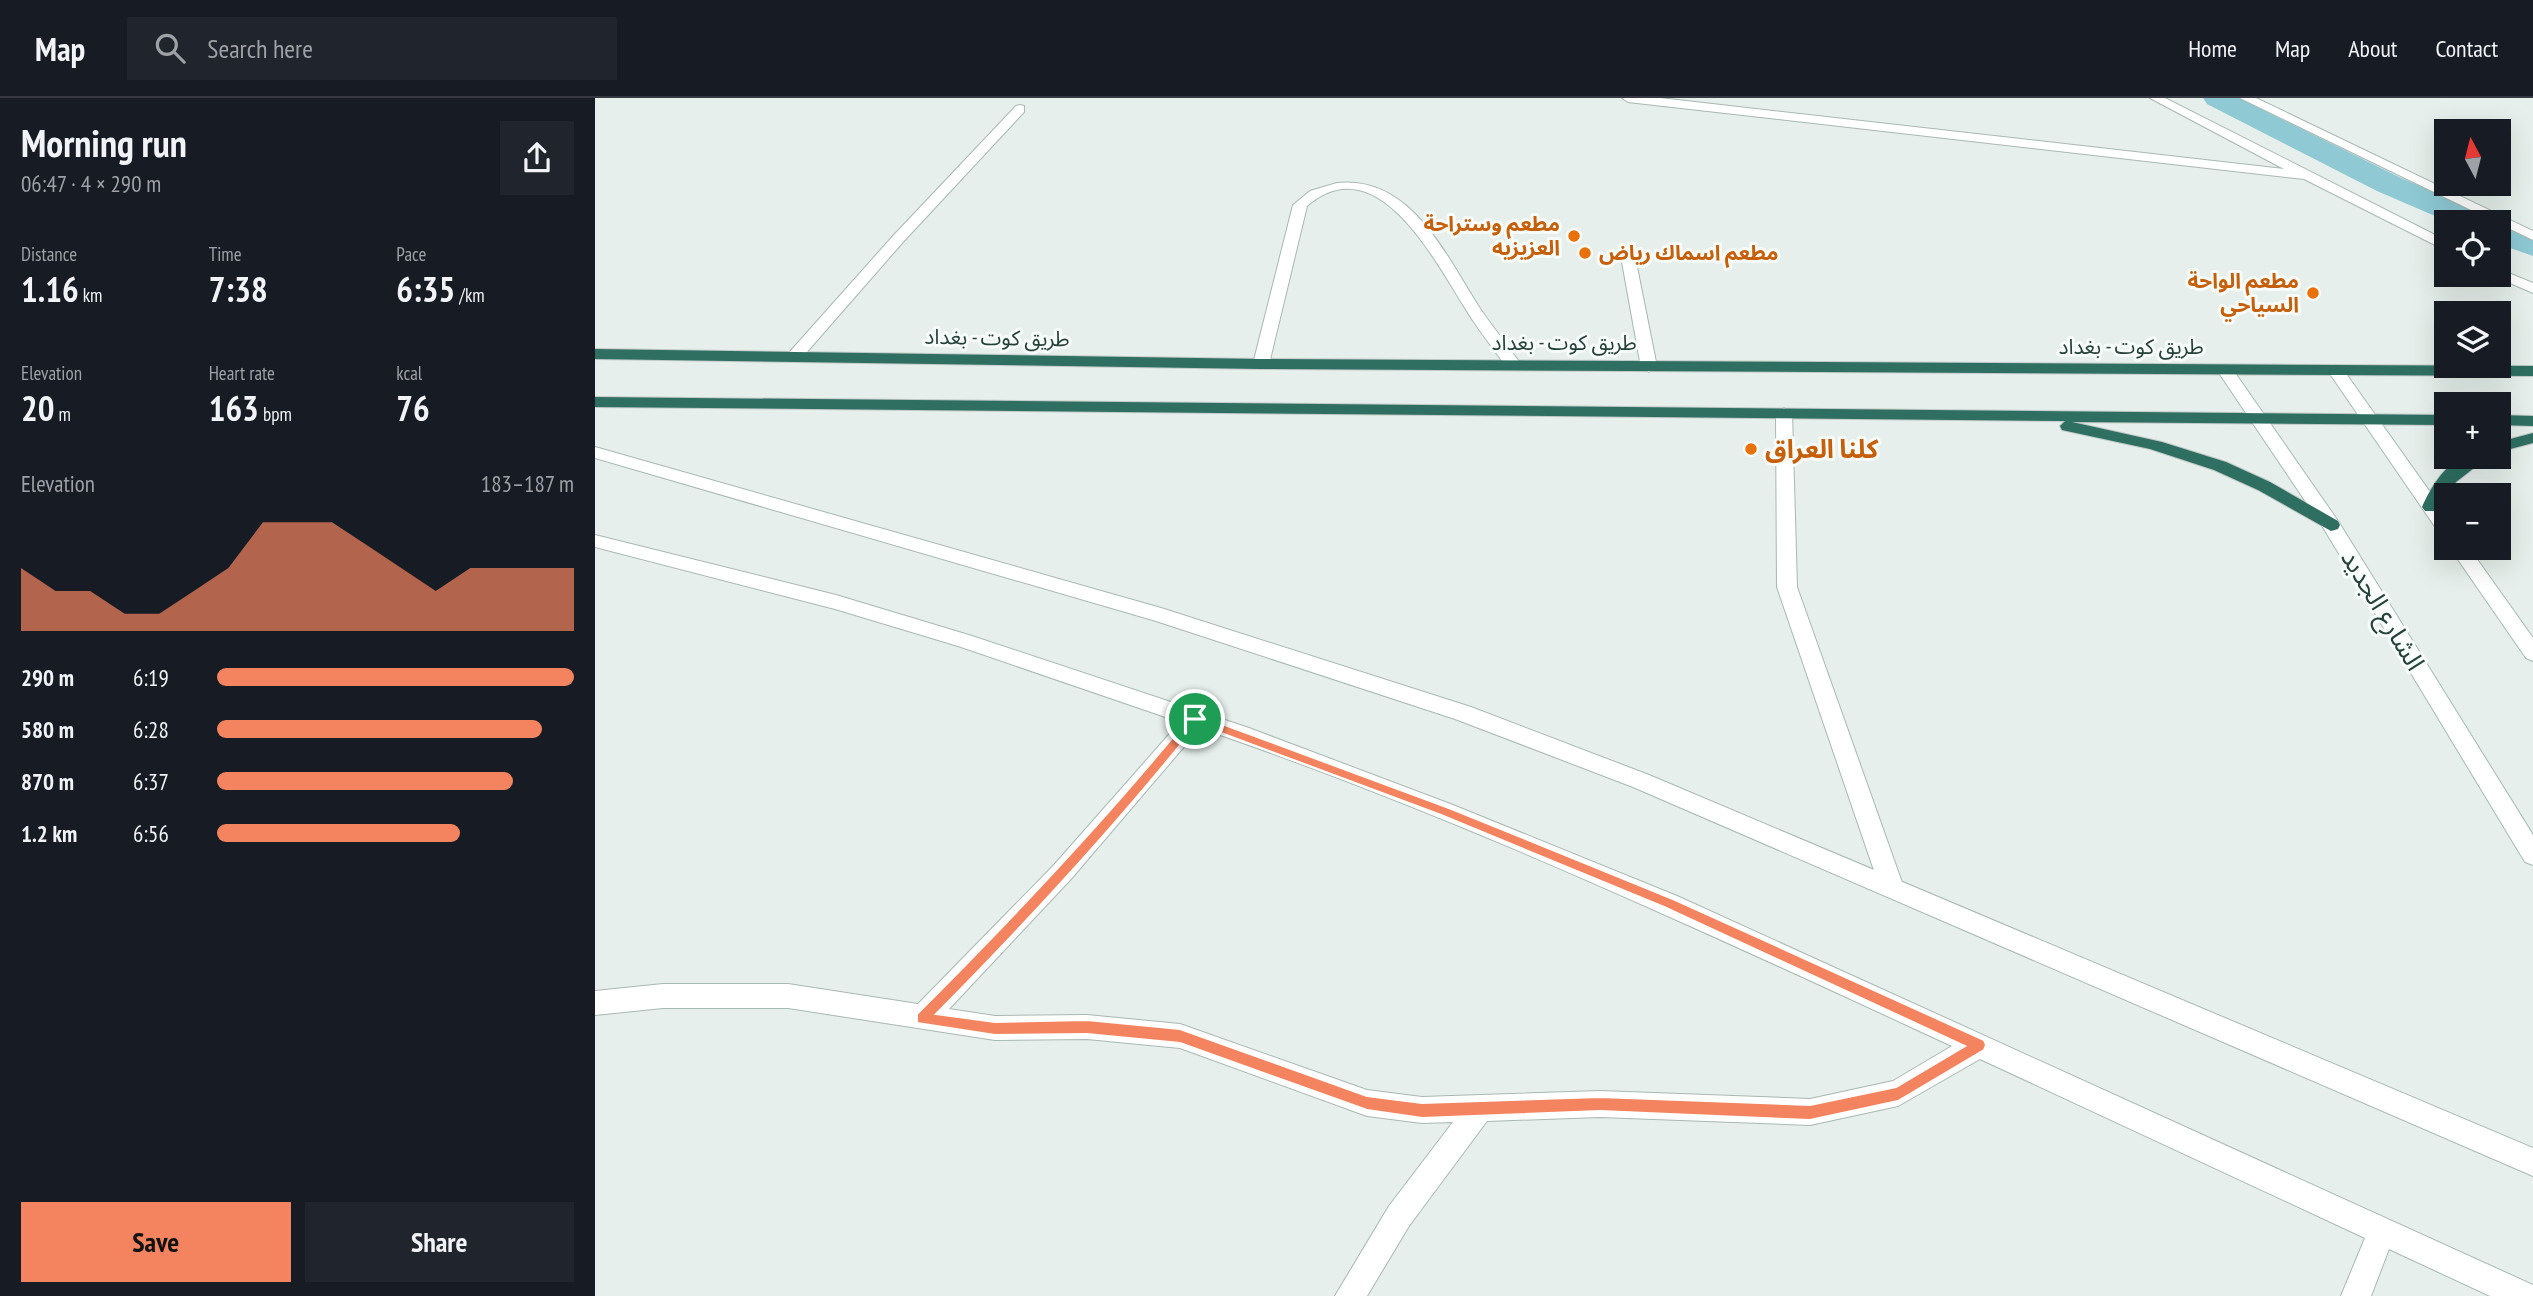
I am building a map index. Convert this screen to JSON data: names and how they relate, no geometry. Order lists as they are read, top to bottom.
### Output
{
  "streets": {
    "highway": ["طريق كوت - بغداد"],
    "street": ["الشارع الجديد"]
  },
  "crossings": [
    ["طريق كوت - بغداد", "الشارع الجديد"]
  ],
  "places": [
    "مطعم وستراحة العزيزيه",
    "مطعم اسماك رياض",
    "مطعم الواحة السياحي",
    "كلنا العراق"
  ],
  "north": "top",
  "page": {
    "header": "Map",
    "search": "Search here",
    "nav": [
      "Home",
      "Map",
      "About",
      "Contact"
    ],
    "heading": ["Morning run", "06:47 · 4 × 290 m"],
    "map_buttons": ["+", "−"],
    "stats": [
      ["Distance", "1.16 km"],
      ["Time", "7:38"],
      ["Pace", "6:35 /km"],
      ["Elevation", "20 m"],
      ["Heart rate", "163 bpm"],
      ["kcal", "76"]
    ],
    "chart": ["Elevation", "183–187 m"],
    "list": [
      {
        "name": "290 m",
        "note": "6:19"
      },
      {
        "name": "580 m",
        "note": "6:28"
      },
      {
        "name": "870 m",
        "note": "6:37"
      },
      {
        "name": "1.2 km",
        "note": "6:56"
      }
    ],
    "buttons": ["Save", "Share"]
  }
}
